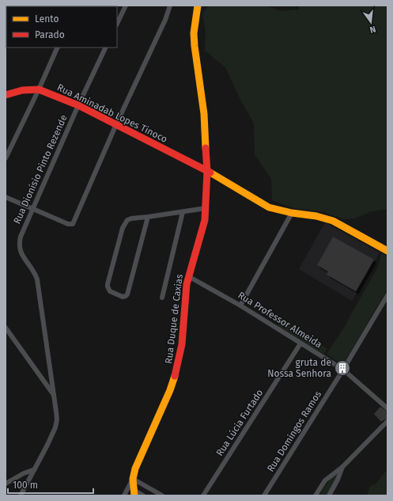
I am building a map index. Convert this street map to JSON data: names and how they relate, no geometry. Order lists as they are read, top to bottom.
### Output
{
  "streets": {
    "street": [
      "Rua Aminadab Lopes Tinoco",
      "Rua Dionísio Pinto Rezende",
      "Rua Duque de Caxias",
      "Rua Professor Almeida",
      "Rua Lúcia Furtado",
      "Rua Domingos Ramos"
    ]
  },
  "crossings": [
    ["Rua Aminadab Lopes Tinoco", "Rua Dionísio Pinto Rezende"],
    ["Rua Aminadab Lopes Tinoco", "Rua Duque de Caxias"],
    ["Rua Duque de Caxias", "Rua Professor Almeida"],
    ["Rua Professor Almeida", "Rua Lúcia Furtado"],
    ["Rua Professor Almeida", "Rua Domingos Ramos"]
  ],
  "places": {
    "building": ["gruta de Nossa Senhora"]
  },
  "legend": ["Lento", "Parado"],
  "scale_bar": "100 m",
  "north": "bottom"
}
